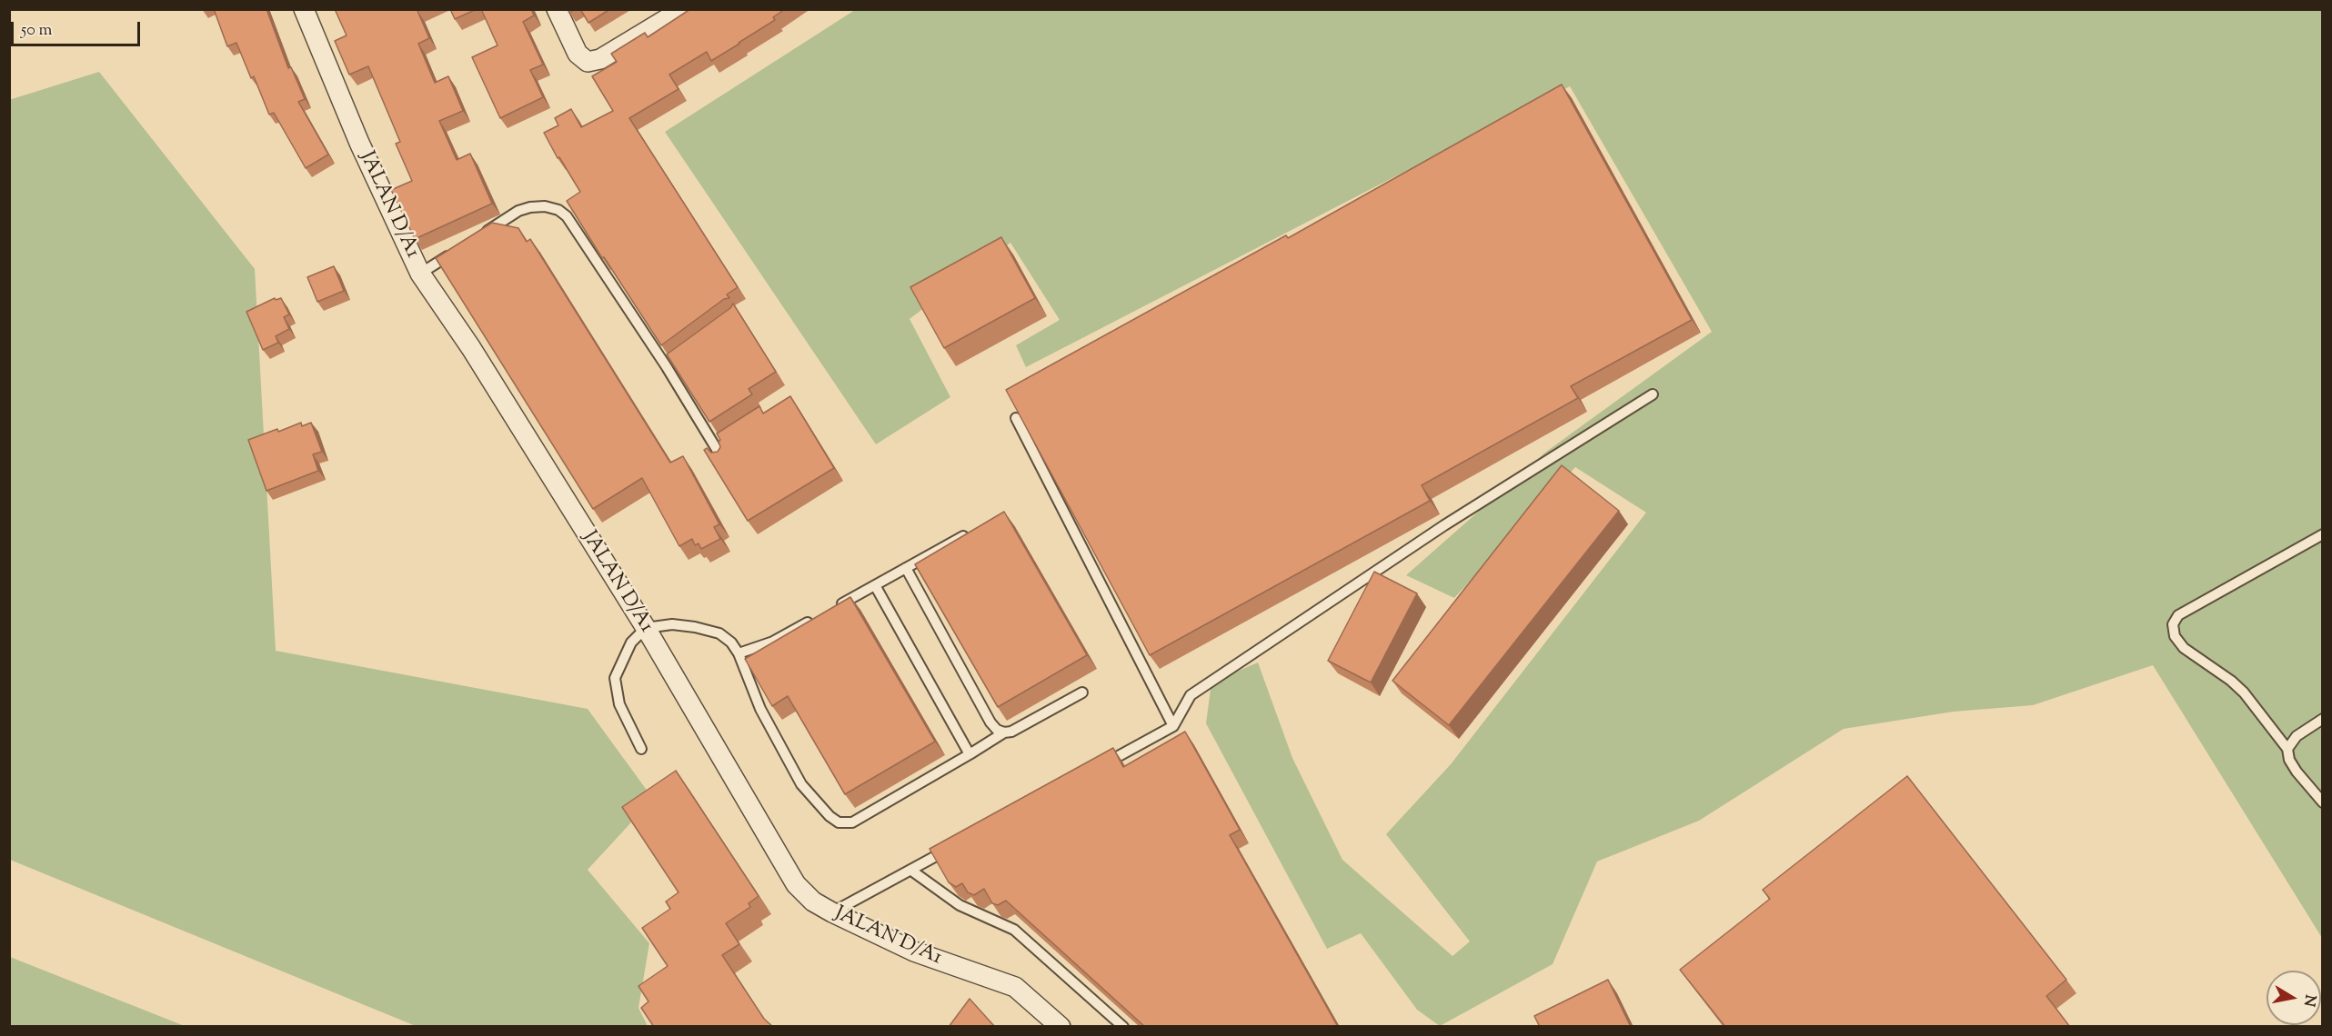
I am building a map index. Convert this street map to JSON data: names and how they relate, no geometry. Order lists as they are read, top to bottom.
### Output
{
  "streets": {
    "street": ["JALAN D/A1"]
  },
  "scale_bar": "50 m",
  "north": "right"
}
